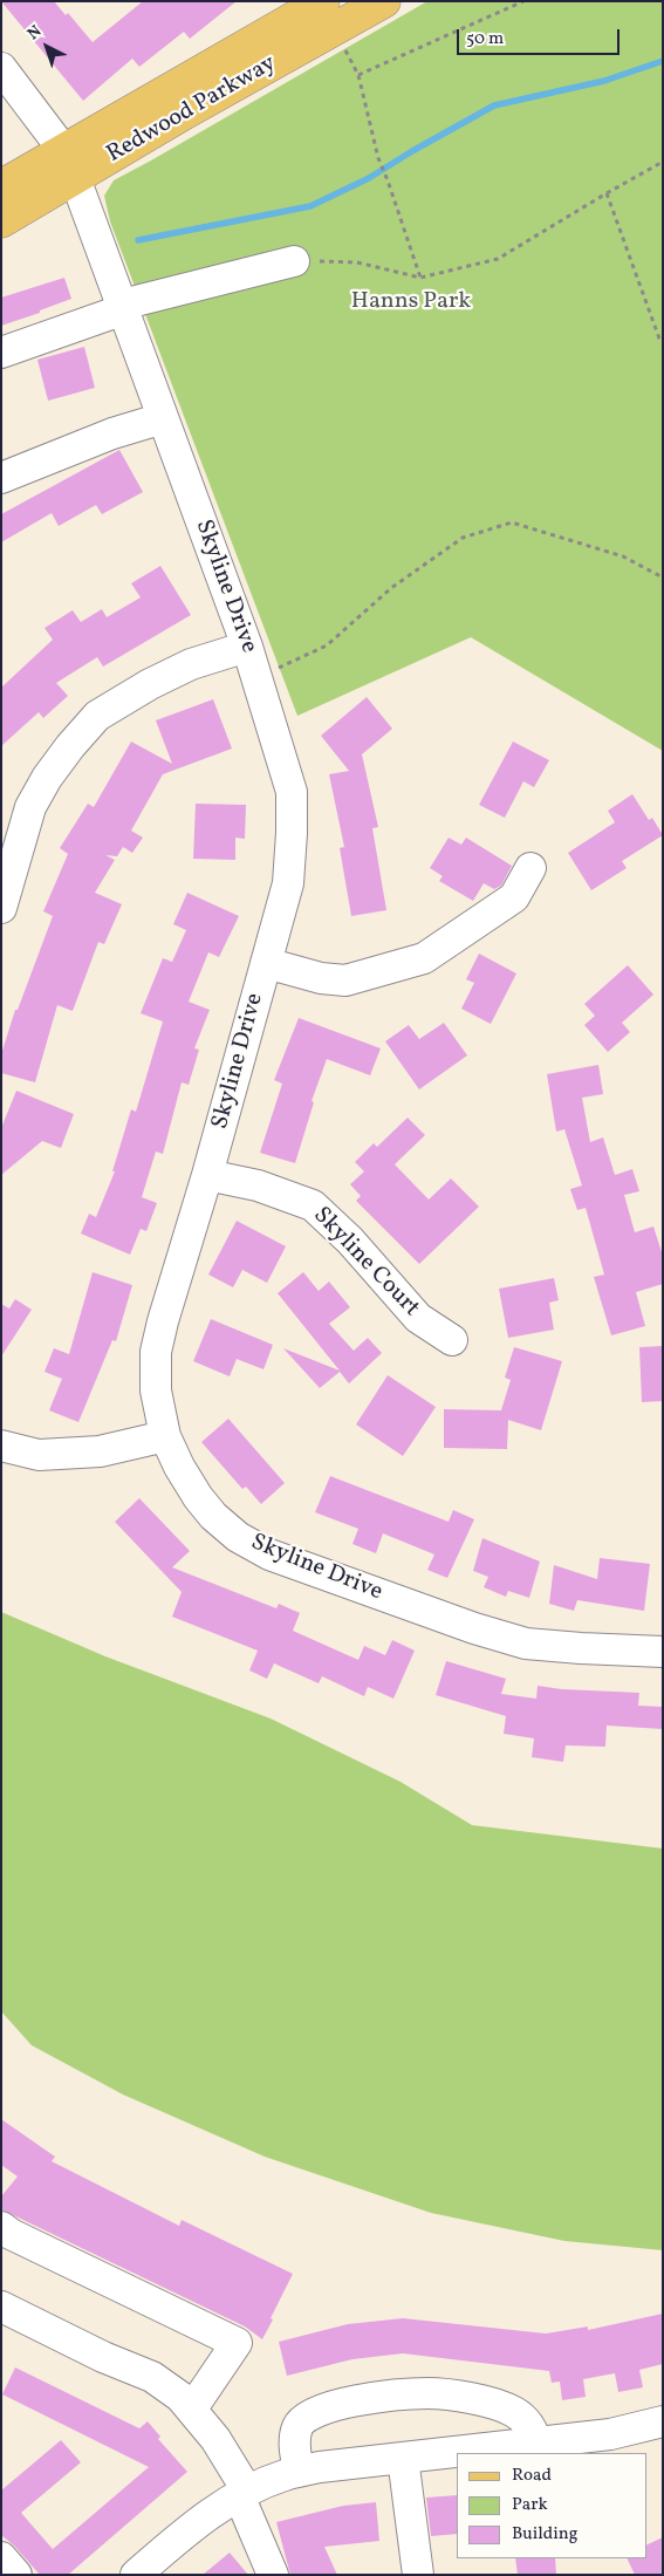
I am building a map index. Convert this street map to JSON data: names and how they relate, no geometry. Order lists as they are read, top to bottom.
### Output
{
  "streets": {
    "main road": ["Redwood Parkway"],
    "street": ["Skyline Drive", "Skyline Court"]
  },
  "crossings": [
    ["Redwood Parkway", "Skyline Drive"],
    ["Skyline Drive", "Skyline Court"]
  ],
  "parks": ["Hanns Park"],
  "legend": ["Road", "Park", "Building"],
  "scale_bar": "50 m",
  "north": "top left"
}
